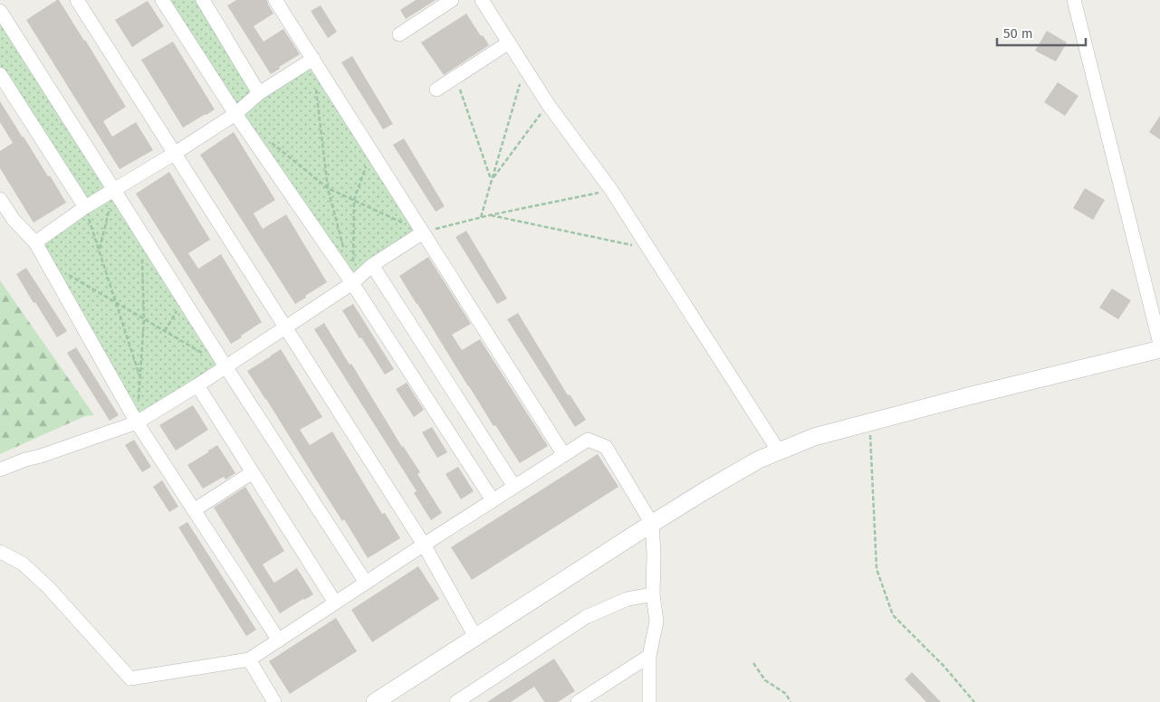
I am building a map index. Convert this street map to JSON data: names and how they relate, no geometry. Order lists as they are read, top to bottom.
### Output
{
  "scale_bar": "50 m"
}
